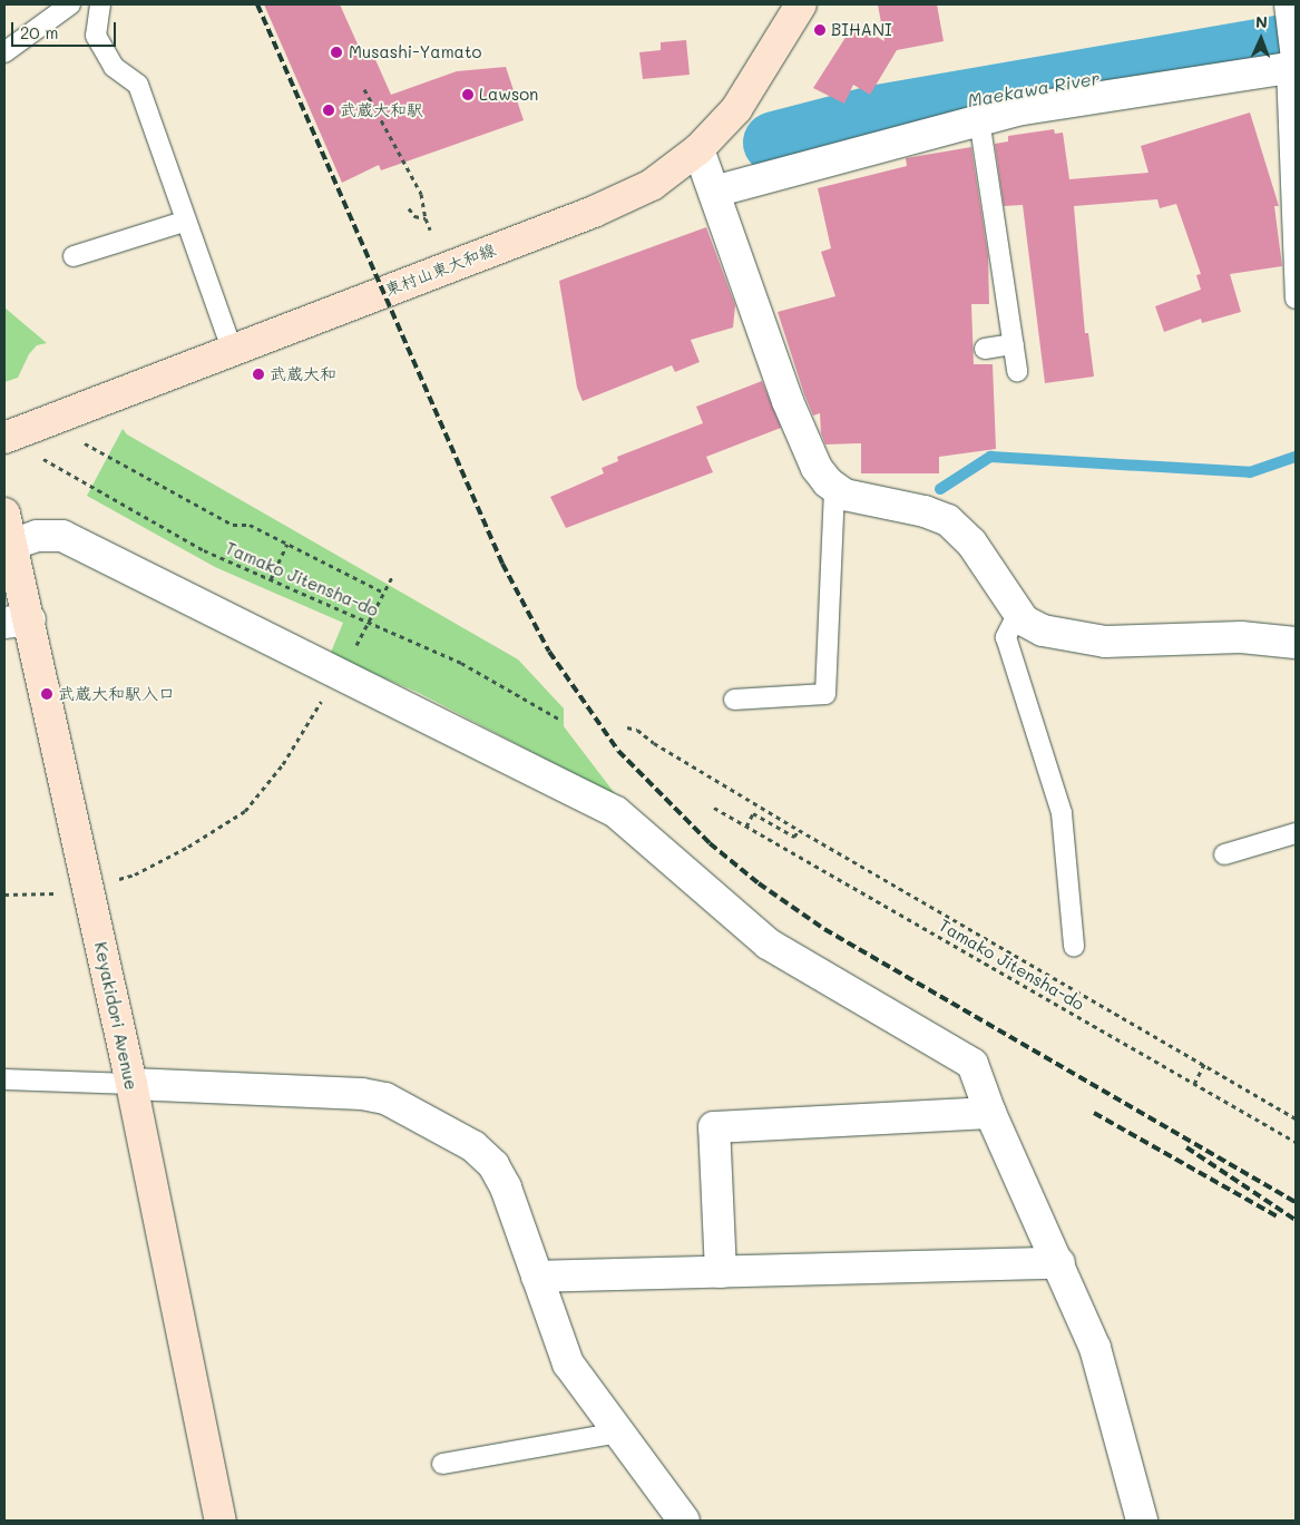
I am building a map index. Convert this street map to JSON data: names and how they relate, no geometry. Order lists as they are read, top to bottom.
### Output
{
  "streets": {
    "street": ["東村山東大和線", "Keyakidori Avenue"],
    "path": ["Tamako Jitensha-do"]
  },
  "water": ["Maekawa River"],
  "places": [
    "BIHANI",
    "Musashi-Yamato",
    "Lawson",
    "武蔵大和駅",
    "武蔵大和",
    "武蔵大和駅入口"
  ],
  "scale_bar": "20 m",
  "north": "top"
}
